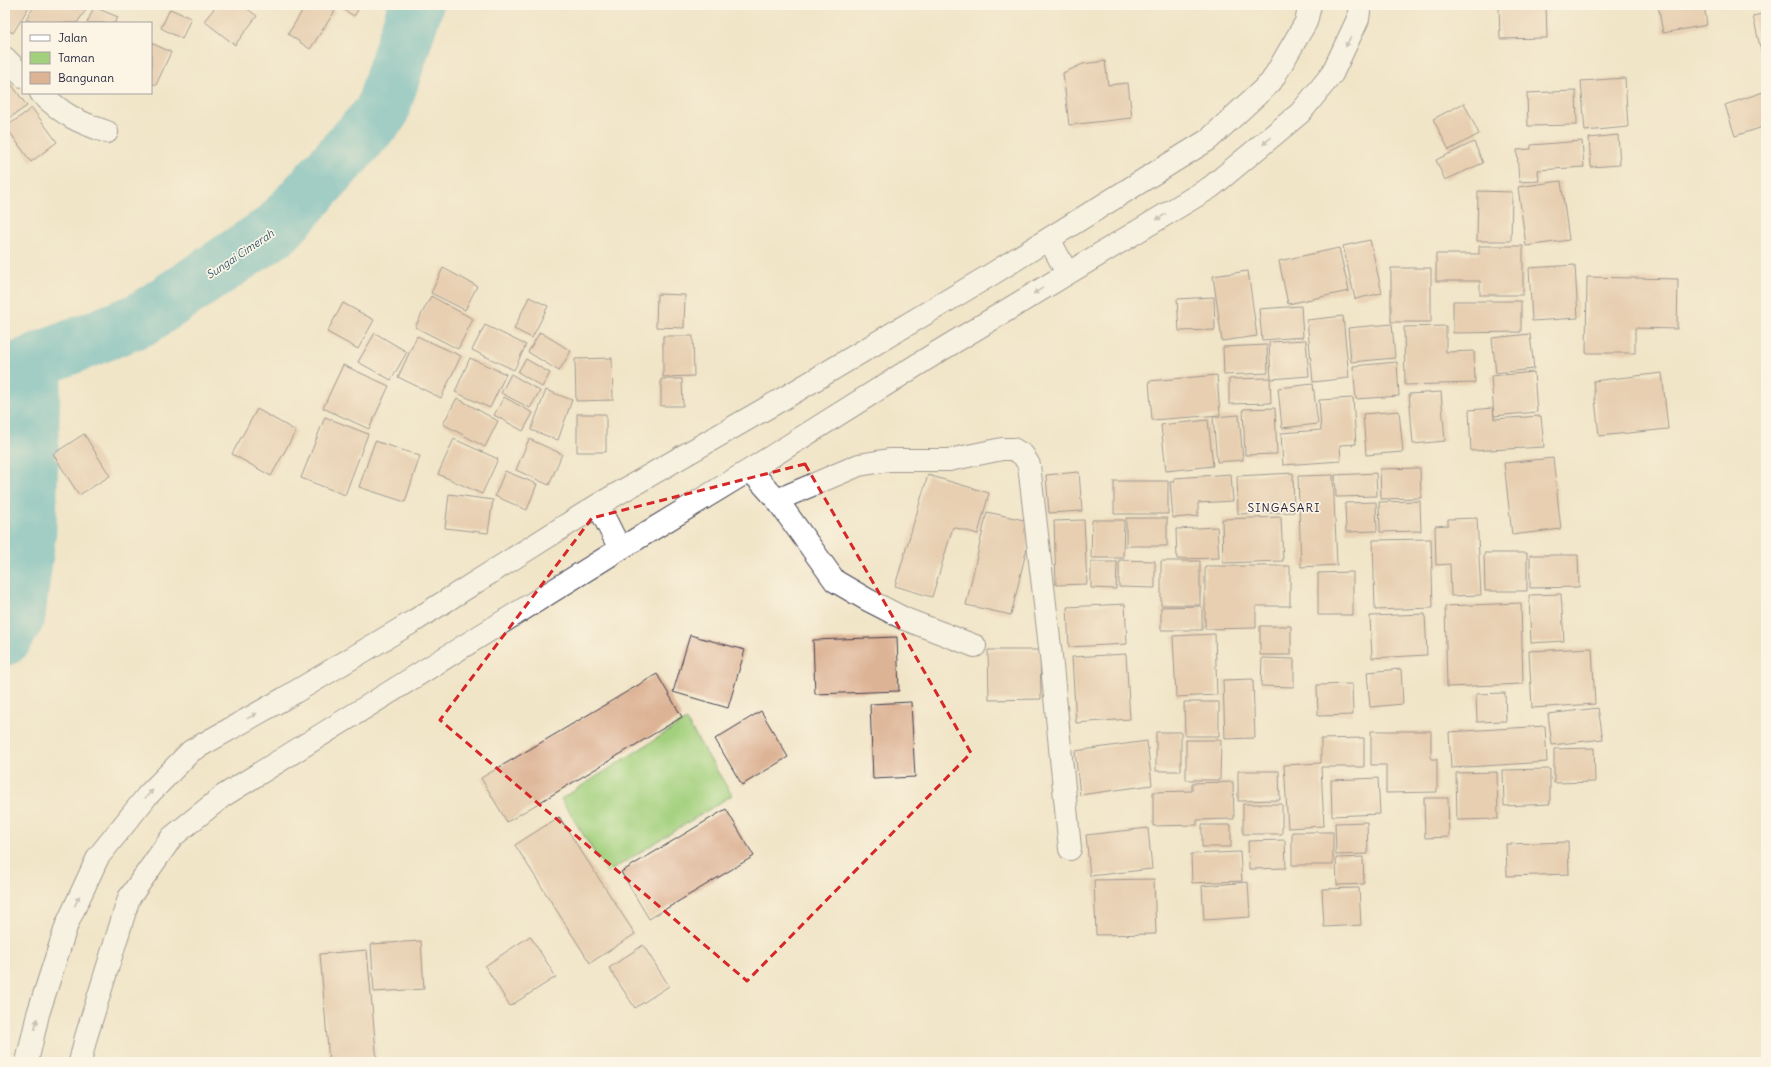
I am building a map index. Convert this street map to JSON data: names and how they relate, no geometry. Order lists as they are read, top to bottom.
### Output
{
  "districts": ["SINGASARI"],
  "water": ["Sungai Cimerah"],
  "legend": ["Jalan", "Taman", "Bangunan"]
}
